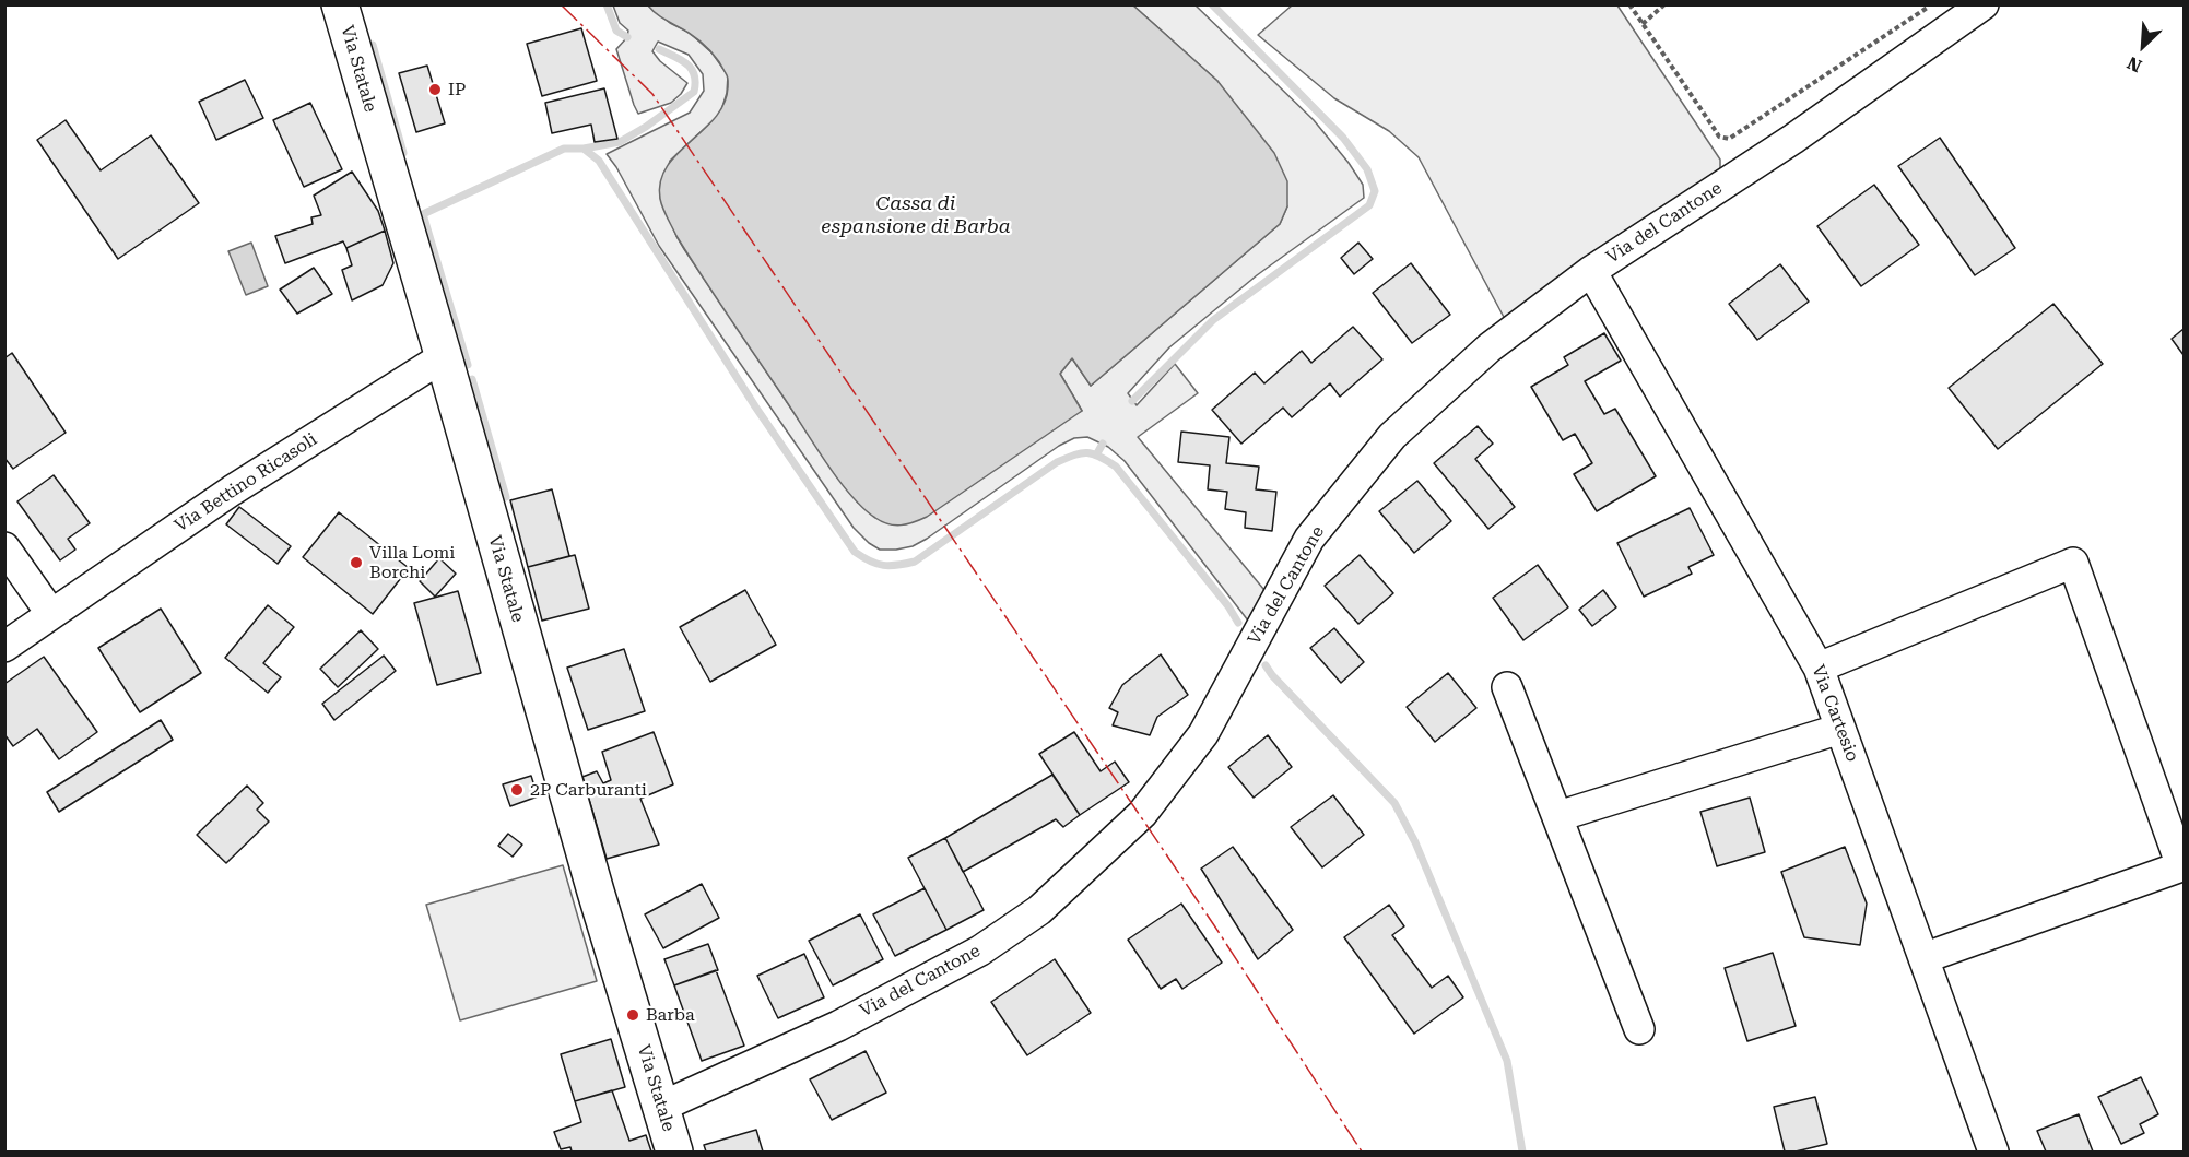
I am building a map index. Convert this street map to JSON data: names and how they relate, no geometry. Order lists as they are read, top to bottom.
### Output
{
  "streets": {
    "main road": ["Via Statale"],
    "street": ["Via del Cantone", "Via Bettino Ricasoli", "Via Cartesio"]
  },
  "crossings": [
    ["Via Statale", "Via del Cantone"],
    ["Via Statale", "Via Bettino Ricasoli"],
    ["Via del Cantone", "Via Cartesio"]
  ],
  "water": ["Cassa di espansione di Barba"],
  "places": [
    "IP",
    "Villa Lomi Borchi",
    "2P Carburanti",
    "Barba"
  ],
  "north": "bottom left"
}
